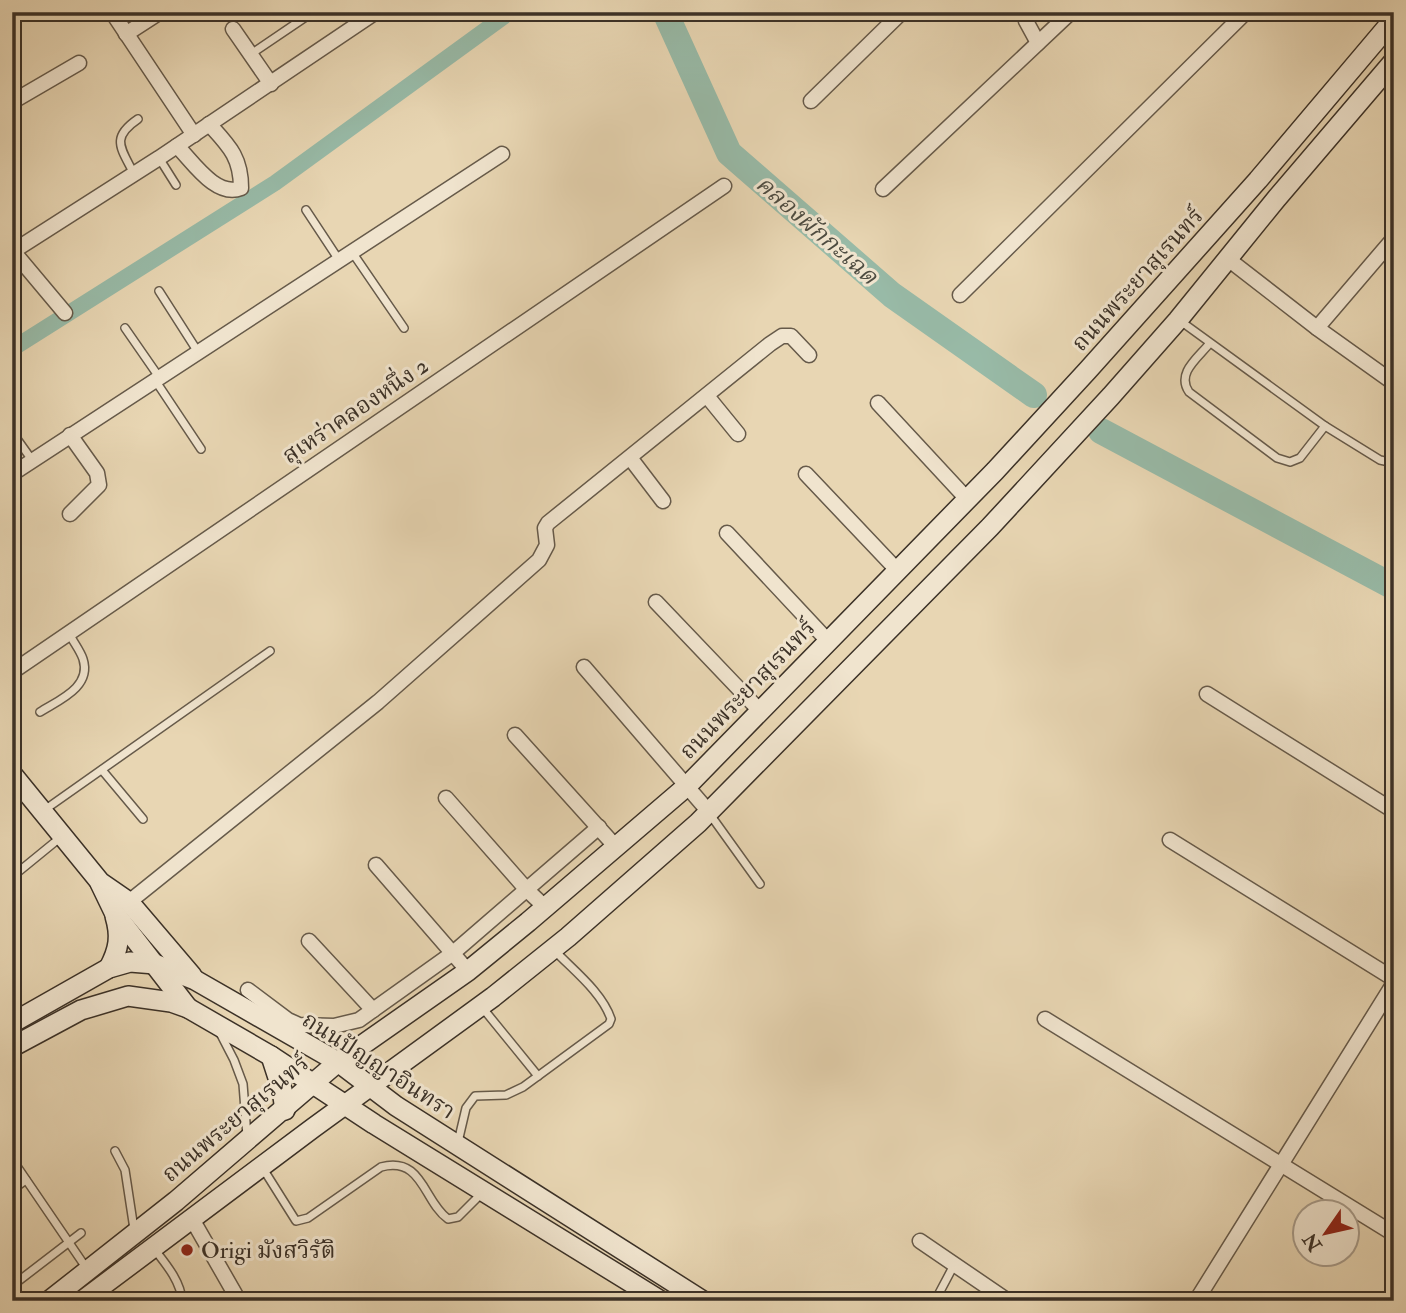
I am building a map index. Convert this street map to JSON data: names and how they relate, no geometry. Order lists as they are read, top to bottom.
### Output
{
  "streets": {
    "street": ["ถนนพระยาสุเรนทร์", "สุเหร่าคลองหนึ่ง 2", "ถนนปัญญาอินทรา"]
  },
  "crossings": [
    ["ถนนพระยาสุเรนทร์", "ถนนปัญญาอินทรา"]
  ],
  "water": ["คลองผักกะเฉด"],
  "places": ["Origi มังสวิรัติ"],
  "north": "bottom left"
}
